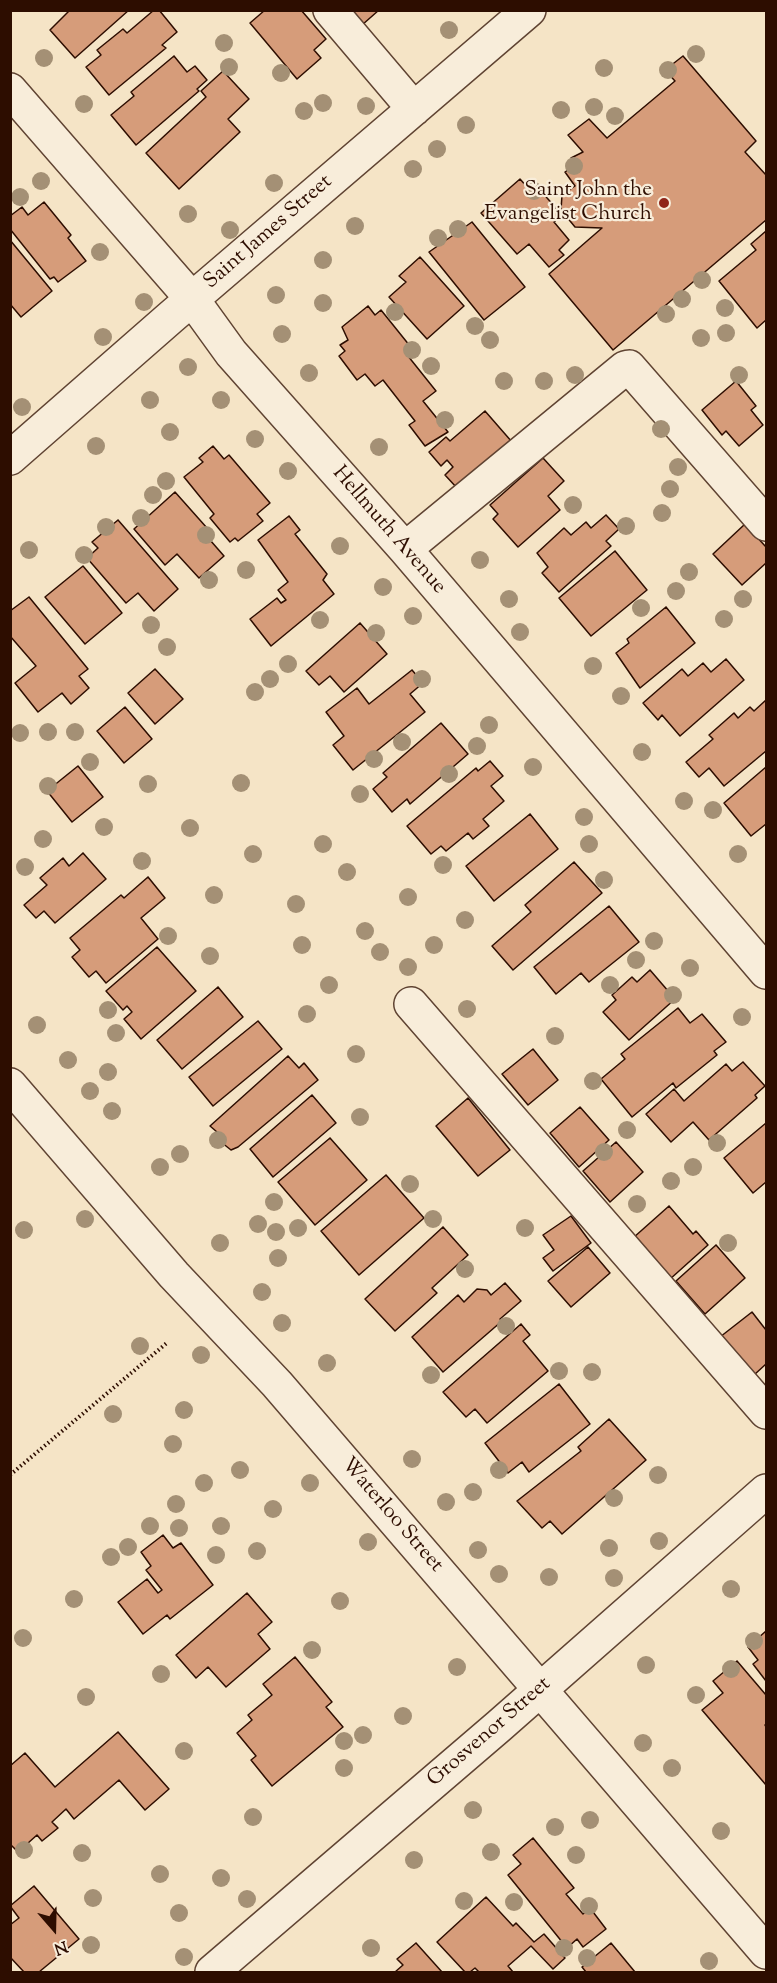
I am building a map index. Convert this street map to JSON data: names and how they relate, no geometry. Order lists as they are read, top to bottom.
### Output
{
  "streets": {
    "street": [
      "Saint James Street",
      "Hellmuth Avenue",
      "Waterloo Street",
      "Grosvenor Street"
    ]
  },
  "crossings": [
    ["Saint James Street", "Hellmuth Avenue"],
    ["Waterloo Street", "Grosvenor Street"]
  ],
  "places": ["Saint John the Evangelist Church"],
  "north": "bottom"
}
